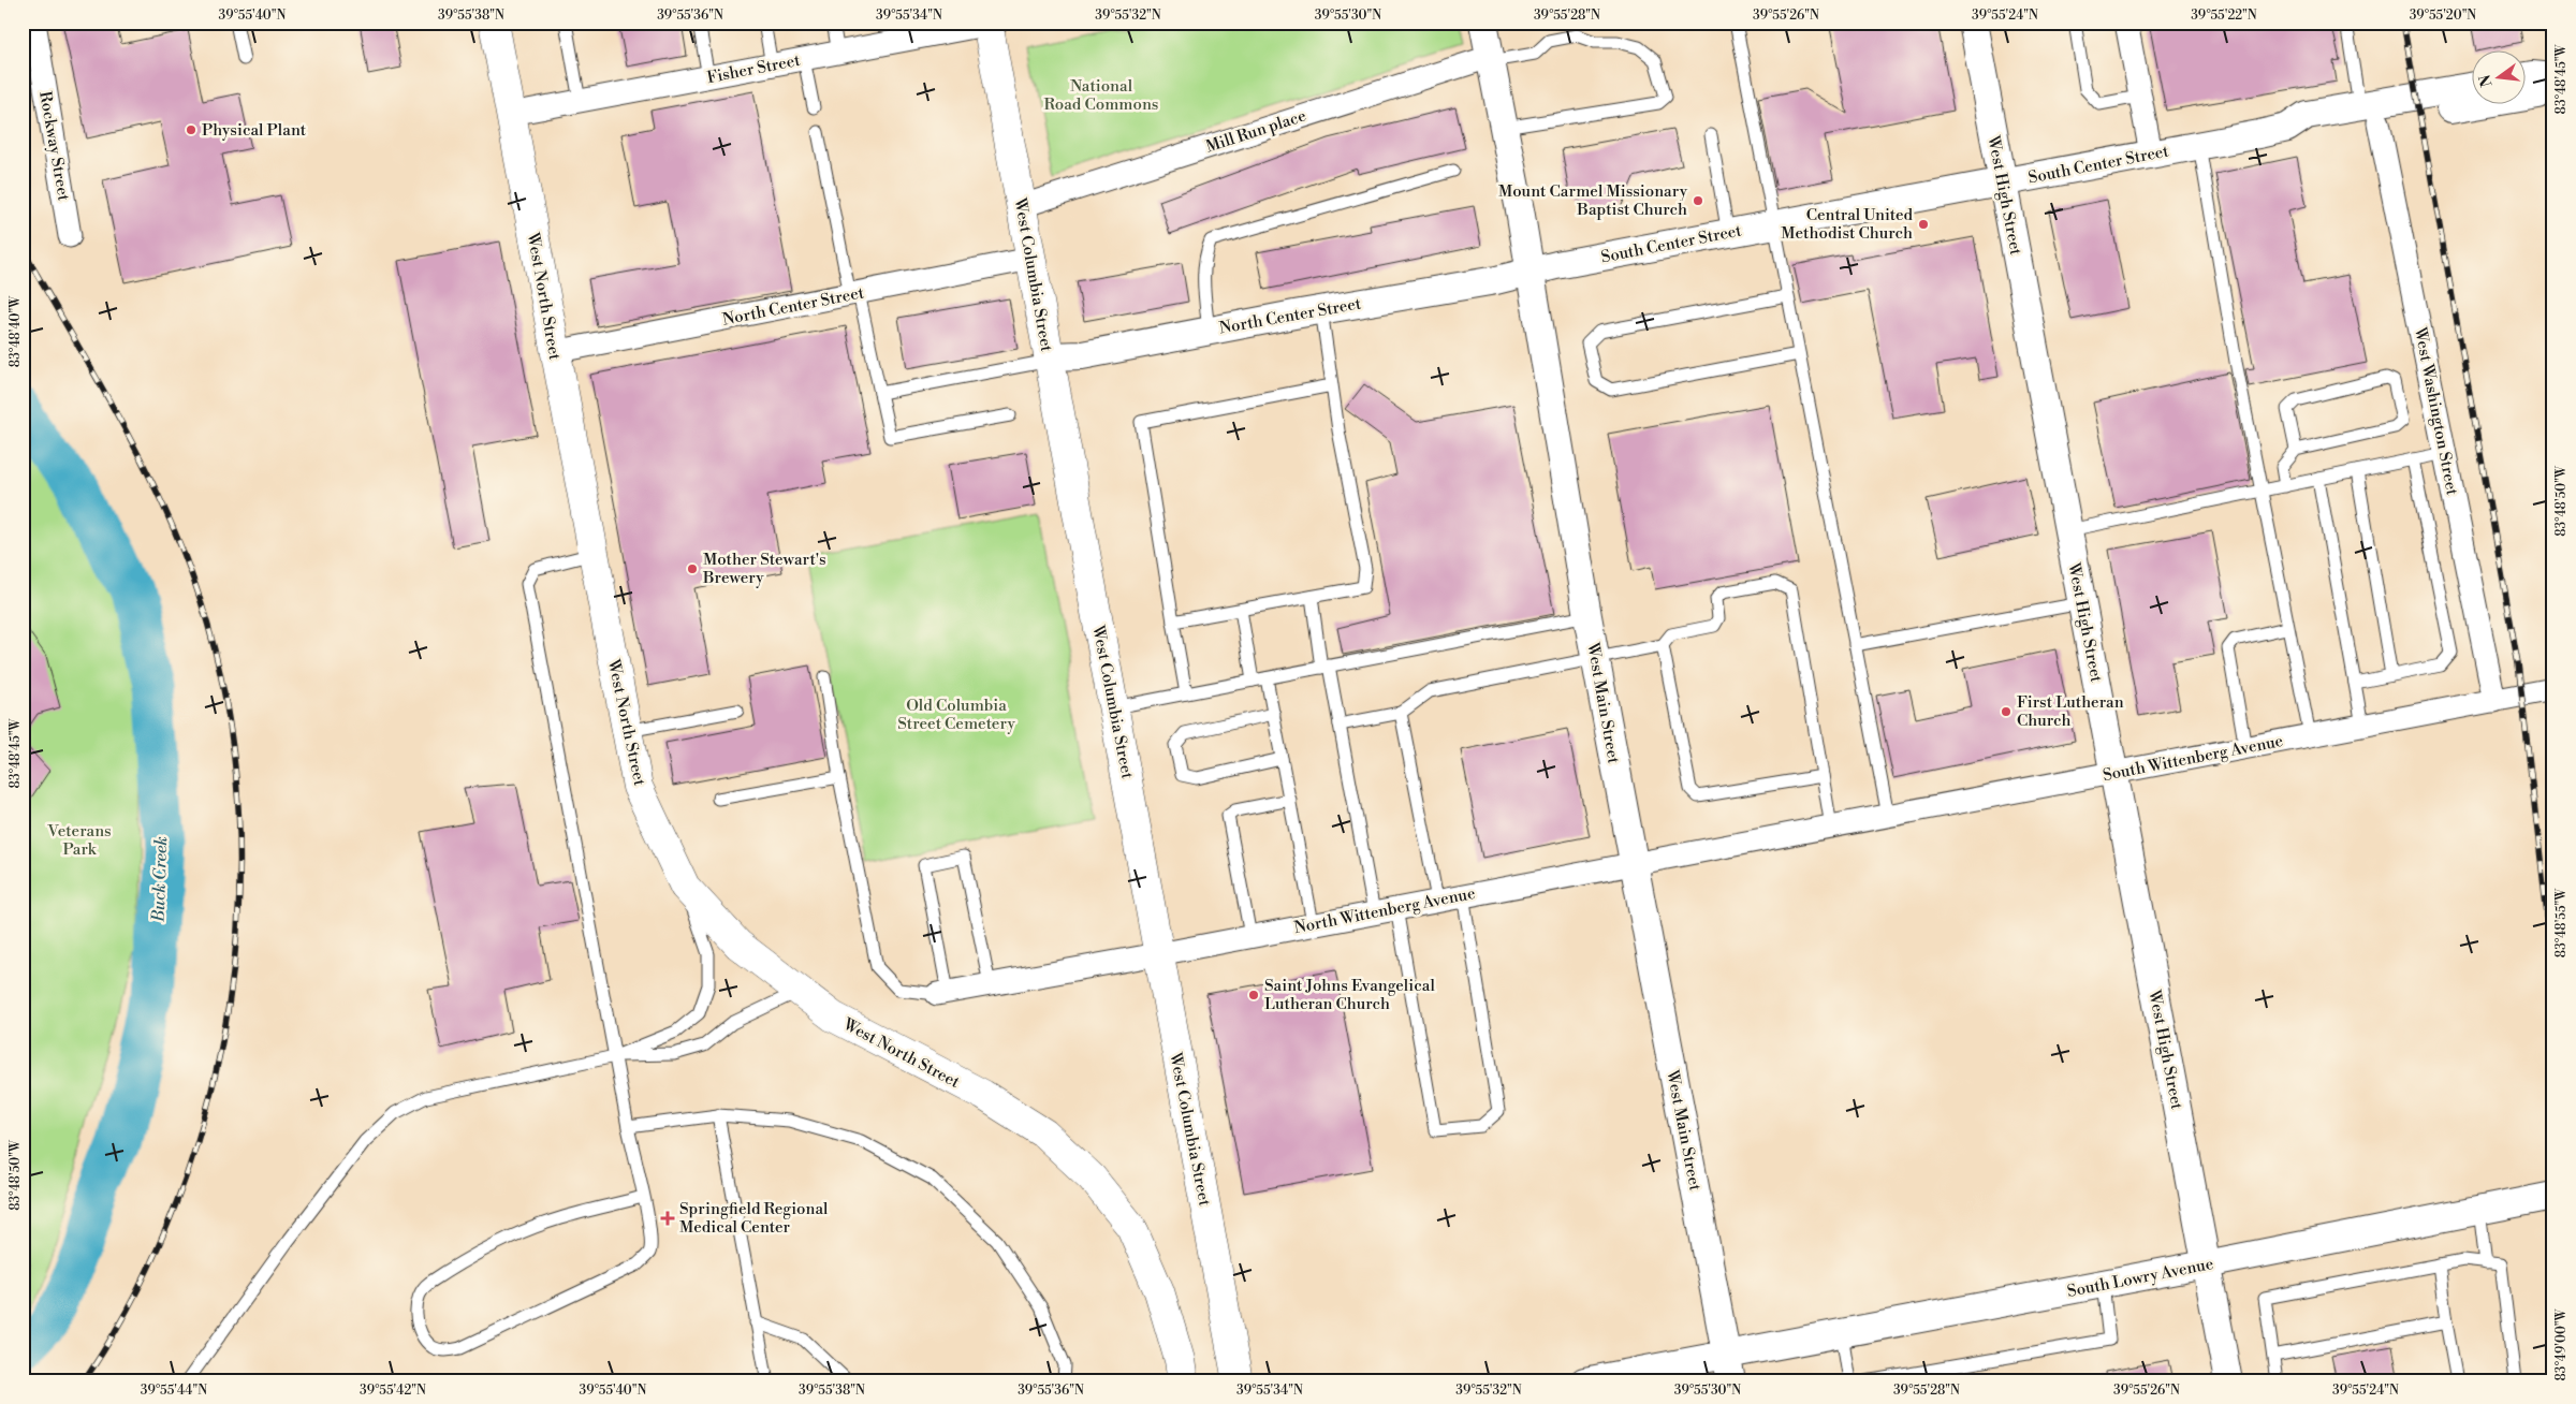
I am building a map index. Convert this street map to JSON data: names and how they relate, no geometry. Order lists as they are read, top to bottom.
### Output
{
  "streets": {
    "main road": ["West Columbia Street", "West North Street"],
    "street": [
      "Fisher Street",
      "Mill Run place",
      "Rockway Street",
      "South Center Street",
      "West High Street",
      "North Center Street",
      "West Washington Street",
      "West Main Street",
      "South Wittenberg Avenue",
      "North Wittenberg Avenue",
      "South Lowry Avenue"
    ]
  },
  "crossings": [
    ["Fisher Street", "West Columbia Street"],
    ["Fisher Street", "West North Street"],
    ["Mill Run place", "West Columbia Street"],
    ["Mill Run place", "West Main Street"],
    ["South Center Street", "West High Street"],
    ["South Center Street", "North Center Street"],
    ["South Center Street", "West Washington Street"],
    ["South Center Street", "West Main Street"],
    ["West High Street", "South Wittenberg Avenue"],
    ["West High Street", "South Lowry Avenue"],
    ["West Columbia Street", "North Center Street"],
    ["West Columbia Street", "North Wittenberg Avenue"],
    ["West North Street", "North Center Street"],
    ["North Center Street", "West Main Street"],
    ["West Washington Street", "South Wittenberg Avenue"],
    ["West Main Street", "North Wittenberg Avenue"],
    ["West Main Street", "South Lowry Avenue"],
    ["South Wittenberg Avenue", "North Wittenberg Avenue"]
  ],
  "water": ["Buck Creek"],
  "parks": ["National Road Commons", "Old Columbia Street Cemetery", "Veterans Park"],
  "places": {
    "other": [
      "Physical Plant",
      "Mount Carmel Missionary Baptist Church",
      "Central United Methodist Church",
      "Mother Stewart's Brewery",
      "First Lutheran Church",
      "Saint Johns Evangelical Lutheran Church"
    ],
    "health": ["Springfield Regional Medical Center"]
  },
  "north": "left",
  "coordinates": [
    "39°55'40\"N",
    "39°55'38\"N",
    "39°55'36\"N",
    "39°55'34\"N",
    "39°55'32\"N",
    "39°55'30\"N",
    "39°55'28\"N",
    "39°55'26\"N",
    "39°55'24\"N",
    "39°55'22\"N",
    "39°55'20\"N",
    "83°48'45\"W",
    "83°48'40\"W",
    "83°48'50\"W",
    "83°48'55\"W",
    "83°49'00\"W",
    "39°55'44\"N",
    "39°55'42\"N"
  ]
}
